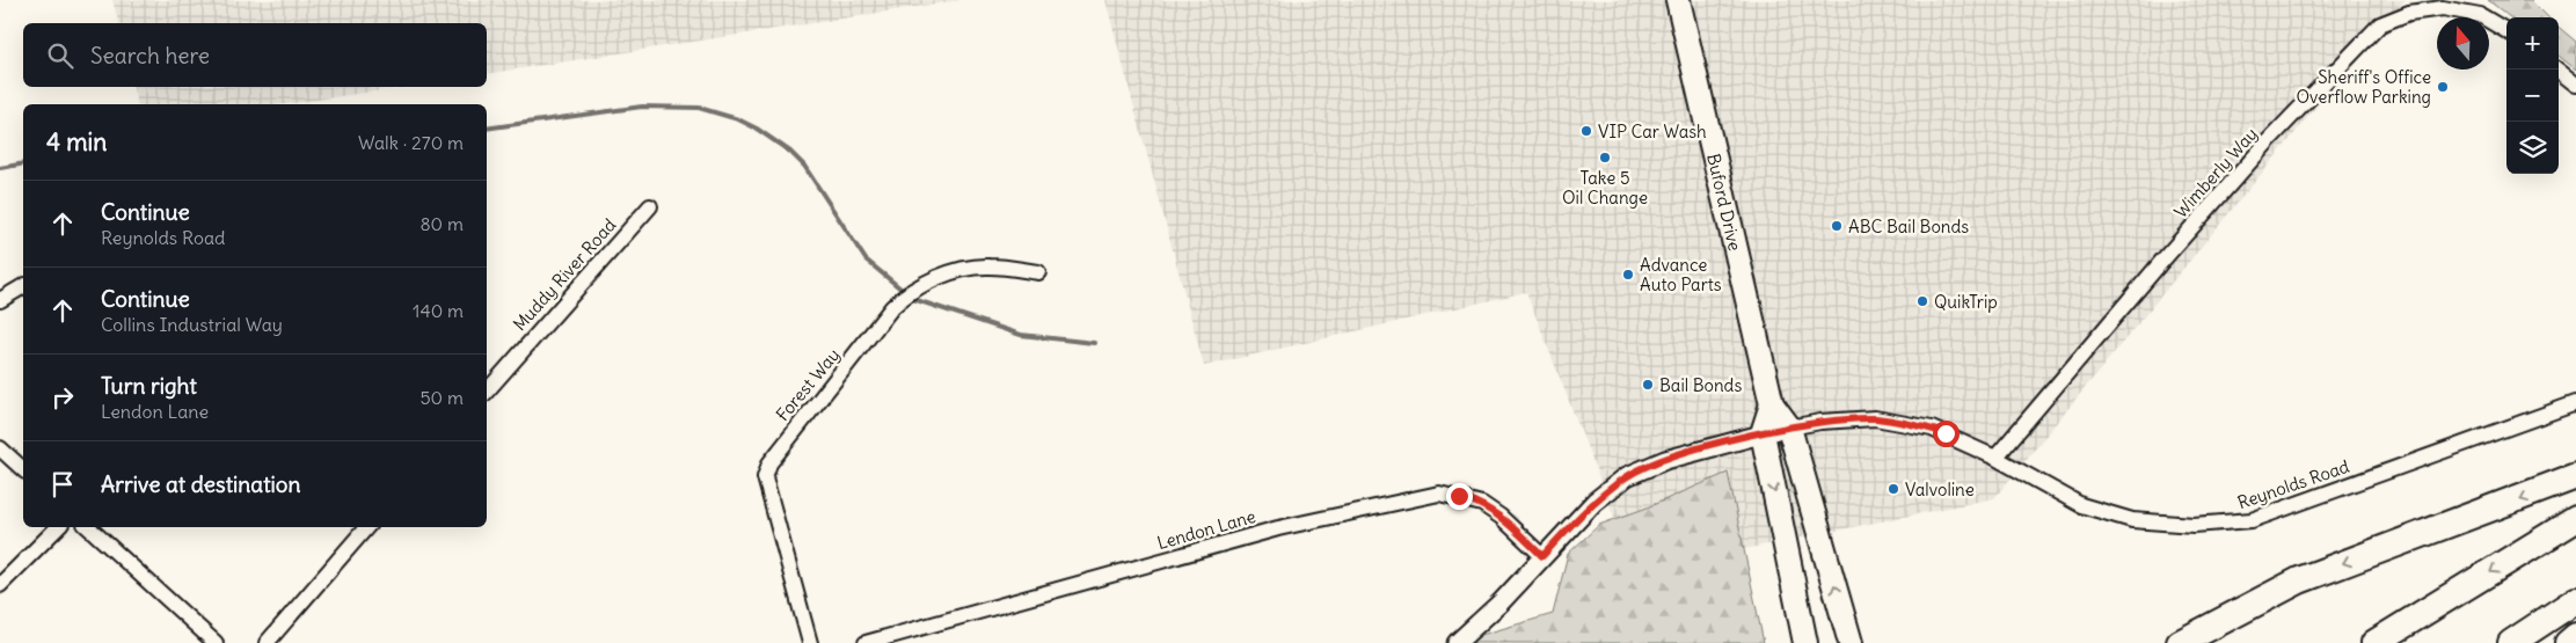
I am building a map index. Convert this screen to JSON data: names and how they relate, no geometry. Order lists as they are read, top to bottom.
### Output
{
  "streets": {
    "highway": ["Buford Drive"],
    "street": [
      "Wimberly Way",
      "Muddy River Road",
      "Forest Way",
      "Reynolds Road",
      "Lendon Lane"
    ]
  },
  "crossings": [
    ["Wimberly Way", "Reynolds Road"],
    ["Buford Drive", "Reynolds Road"]
  ],
  "places": [
    "Sheriff's Office Overflow Parking",
    "VIP Car Wash",
    "Take 5 Oil Change",
    "ABC Bail Bonds",
    "Advance Auto Parts",
    "QuikTrip",
    "Bail Bonds",
    "Valvoline"
  ],
  "north": "top",
  "page": {
    "map_buttons": ["+", "−"],
    "search": "Search here",
    "heading": ["4 min", "Walk · 270 m"],
    "list": [
      ["Continue", "Reynolds Road", "80 m"],
      ["Continue", "Collins Industrial Way", "140 m"],
      ["Turn right", "Lendon Lane", "50 m"],
      "Arrive at destination"
    ]
  }
}
